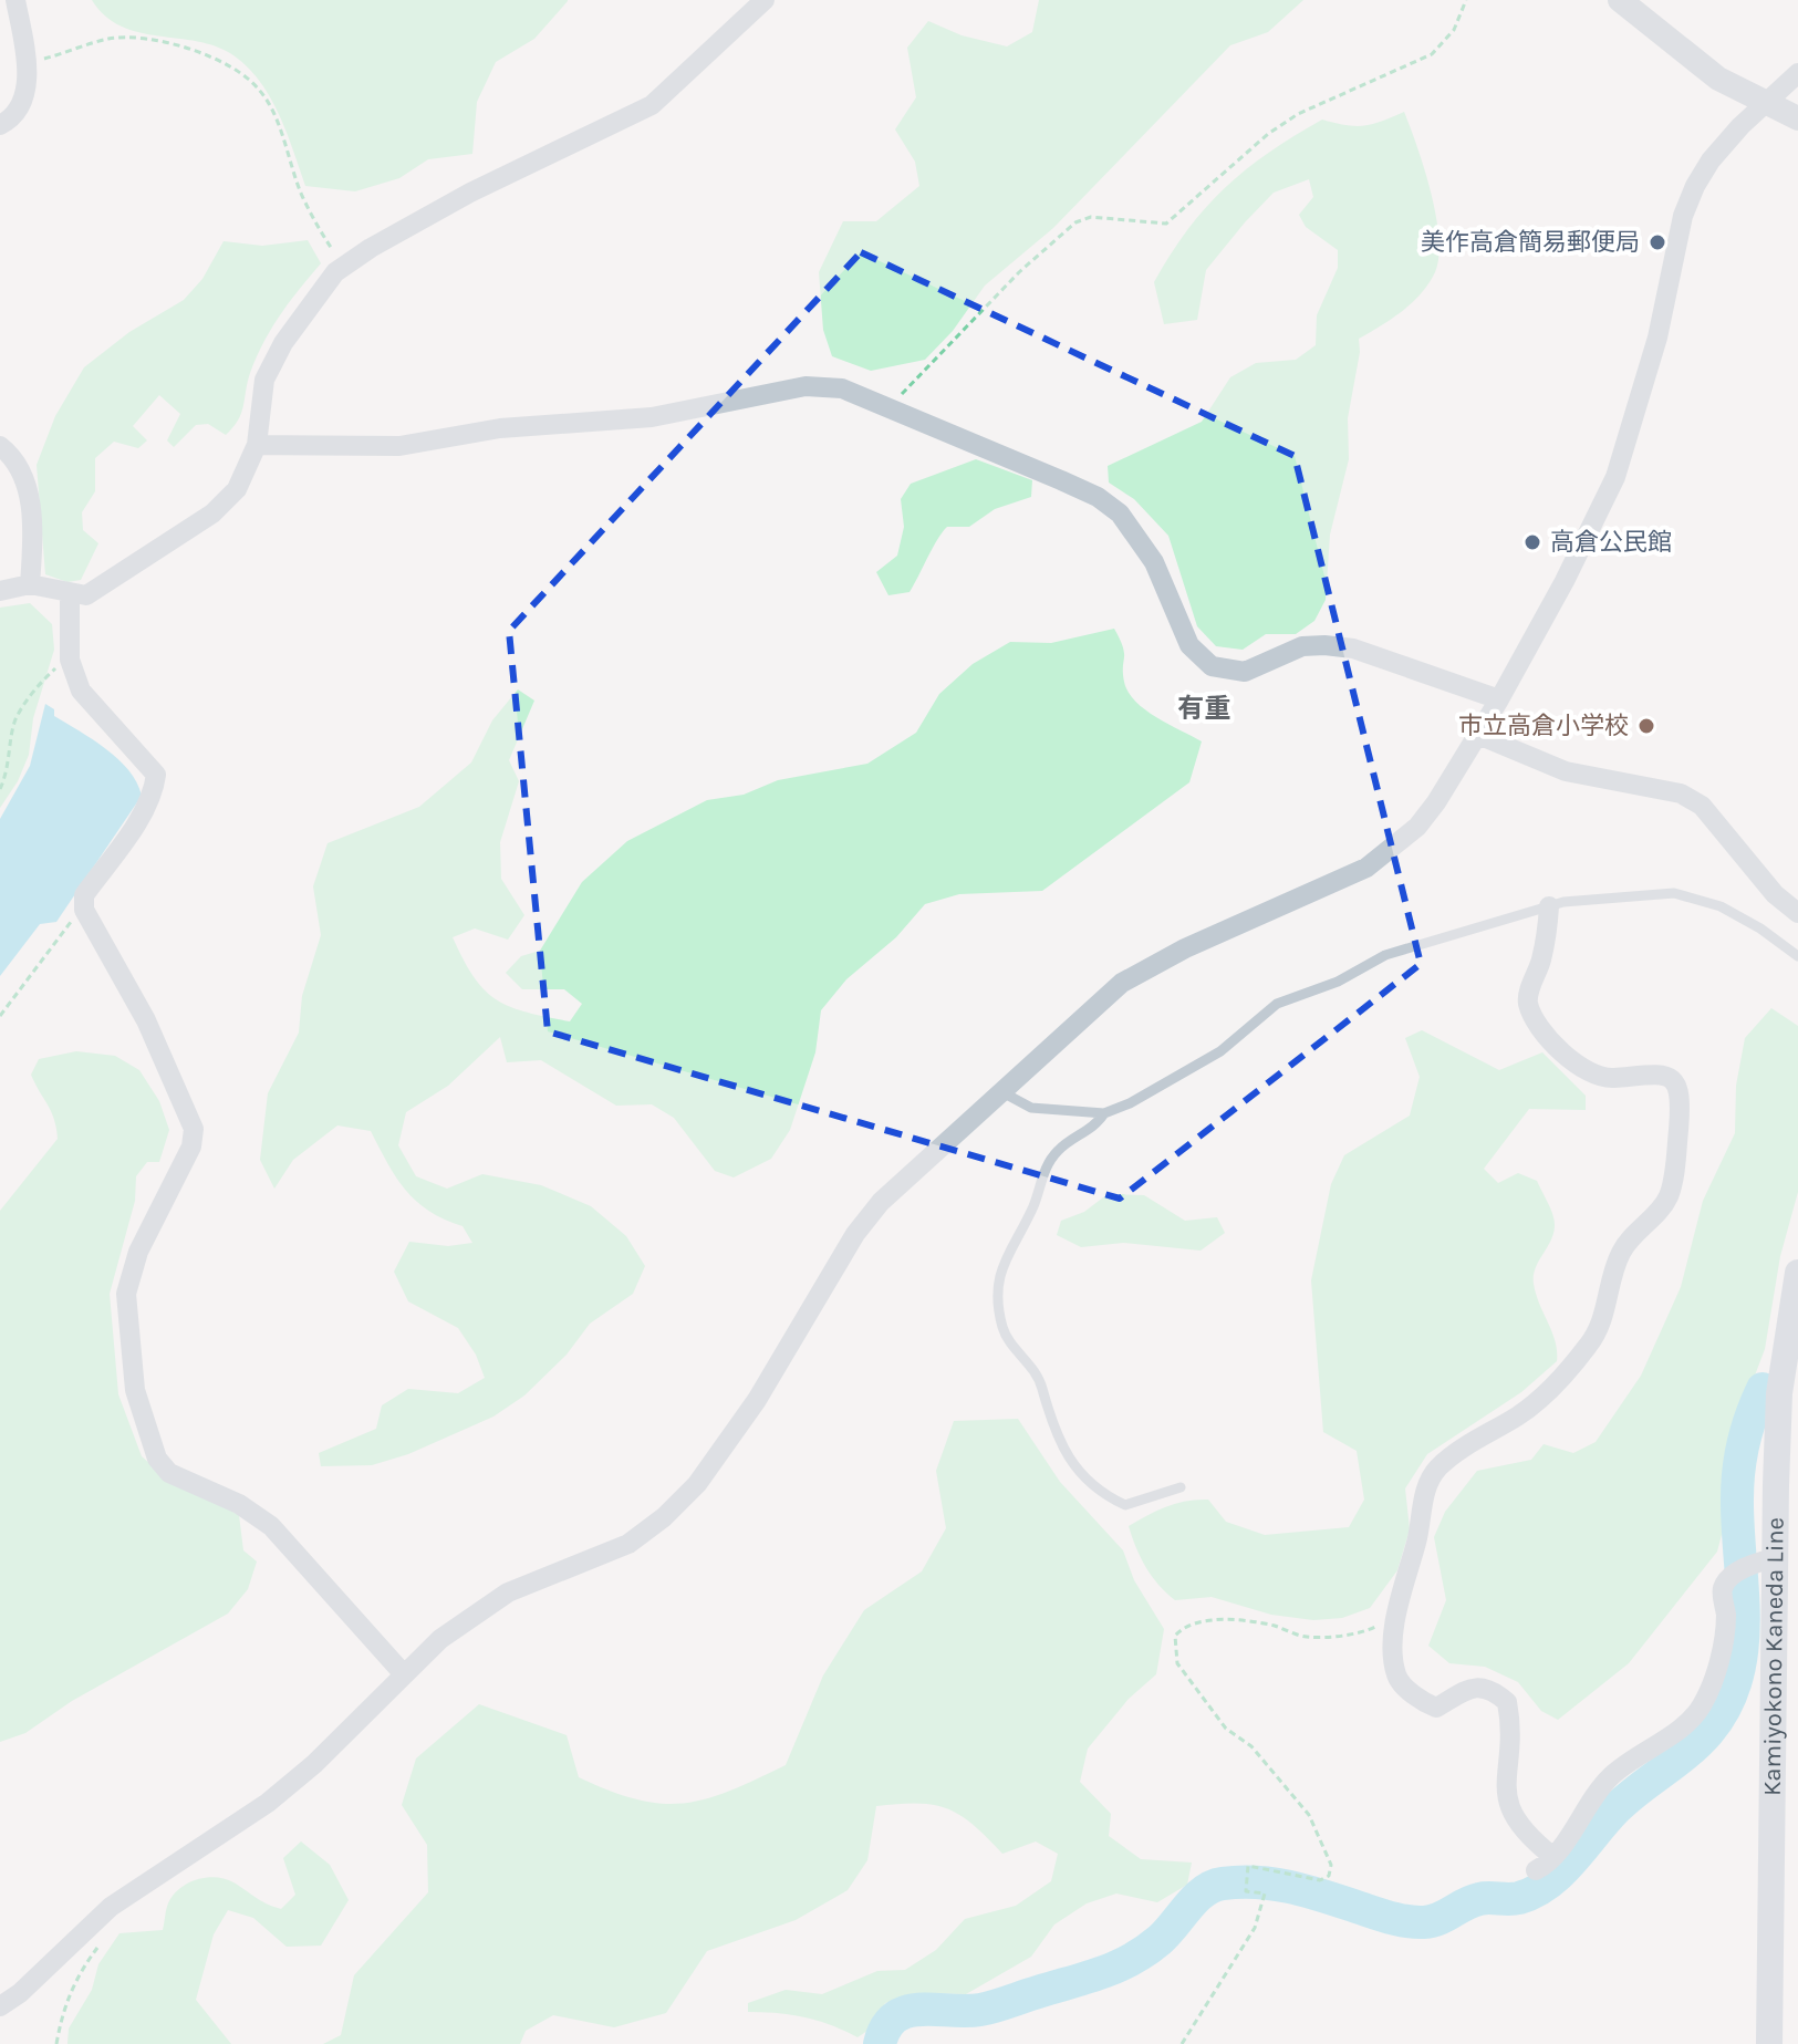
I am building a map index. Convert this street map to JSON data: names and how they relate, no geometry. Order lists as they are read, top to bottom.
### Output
{
  "streets": {
    "main road": ["Kamiyokono Kaneda Line"]
  },
  "districts": ["有重"],
  "places": ["美作高倉簡易郵便局", "高倉公民館", "市立高倉小学校"]
}
